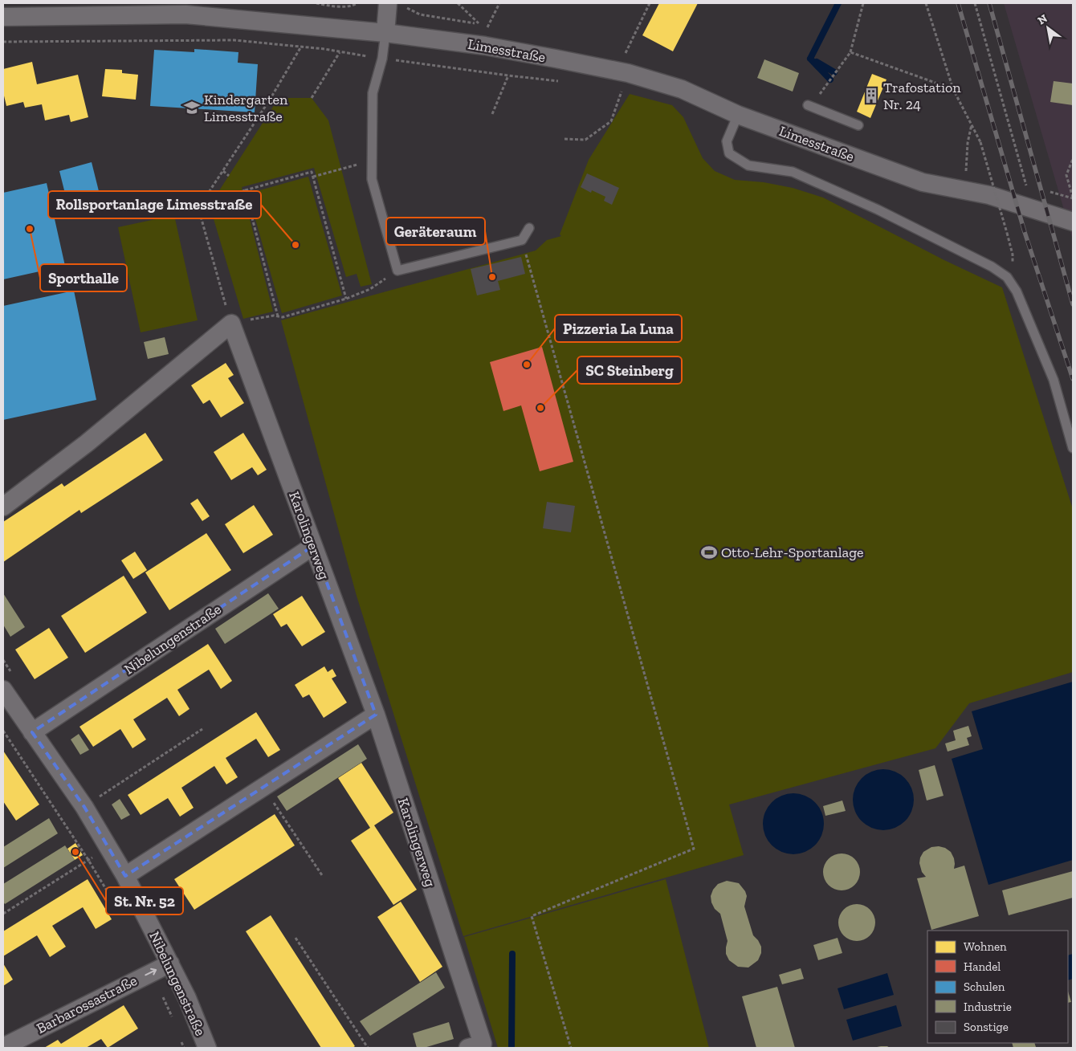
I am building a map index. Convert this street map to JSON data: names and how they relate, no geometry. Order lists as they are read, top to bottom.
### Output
{
  "streets": {
    "street": [
      "Limesstraße",
      "Karolingerweg",
      "Nibelungenstraße",
      "Barbarossastraße"
    ]
  },
  "crossings": [
    ["Karolingerweg", "Nibelungenstraße"],
    ["Nibelungenstraße", "Barbarossastraße"]
  ],
  "one_way": ["Barbarossastraße"],
  "places": {
    "building": ["Trafostation Nr. 24"],
    "school or university": ["Kindergarten Limesstraße"],
    "other": [
      "Sporthalle",
      "Rollsportanlage Limesstraße",
      "Geräteraum",
      "Pizzeria La Luna",
      "SC Steinberg",
      "St. Nr. 52"
    ],
    "sports": ["Otto-Lehr-Sportanlage"]
  },
  "legend": [
    "Wohnen",
    "Handel",
    "Schulen",
    "Industrie",
    "Sonstige"
  ],
  "north": "top left"
}
